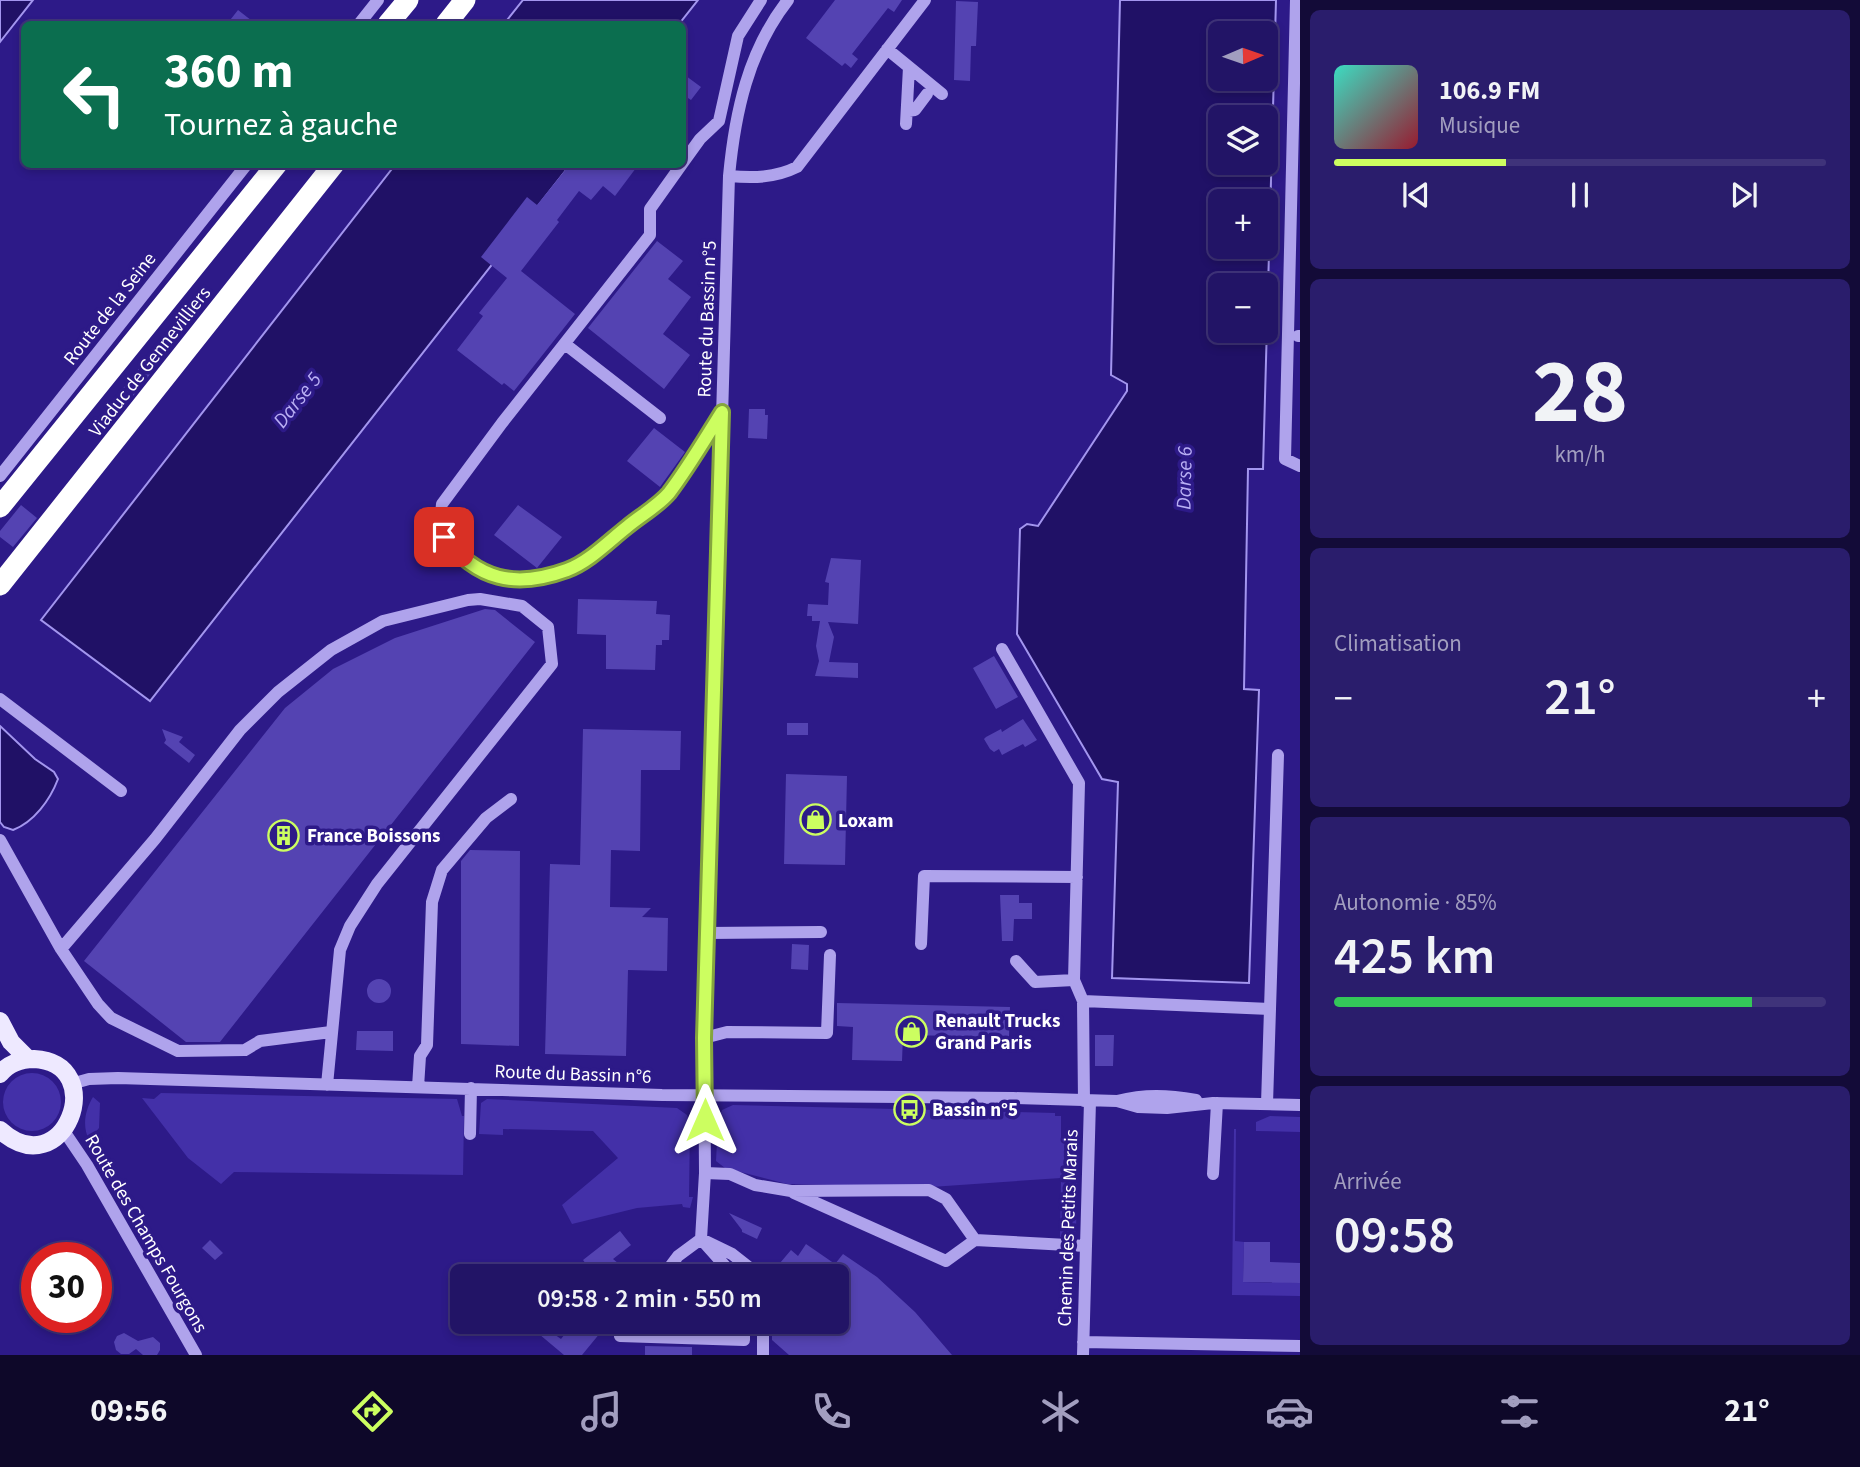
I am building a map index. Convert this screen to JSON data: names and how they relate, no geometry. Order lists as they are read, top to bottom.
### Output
{
  "streets": {
    "highway": ["Viaduc de Gennevilliers"],
    "street": [
      "Route de la Seine",
      "Route du Bassin n°5",
      "Route du Bassin n°6",
      "Chemin des Petits Marais",
      "Route des Champs Fourgons"
    ]
  },
  "crossings": [
    ["Route du Bassin n°5", "Route du Bassin n°6"],
    ["Route du Bassin n°6", "Chemin des Petits Marais"]
  ],
  "water": ["Darse 5", "Darse 6"],
  "places": {
    "shop": ["Loxam", "Renault Trucks Grand Paris"],
    "building": ["France Boissons"],
    "bus stop": ["Bassin n°5"]
  },
  "north": "right",
  "page": {
    "map_buttons": ["+", "−"],
    "turn": ["360 m", "Tournez à gauche"],
    "song": ["106.9 FM", "Musique"],
    "tile": [
      ["28", "km/h"],
      "Climatisation",
      ["Autonomie · 85%", "425 km"],
      ["Arrivée", "09:58"]
    ],
    "heat": ["−", "21°", "+"],
    "limit": "30",
    "trip": "09:58 · 2 min · 550 m",
    "tabs": ["09:56", "21°"]
  }
}
